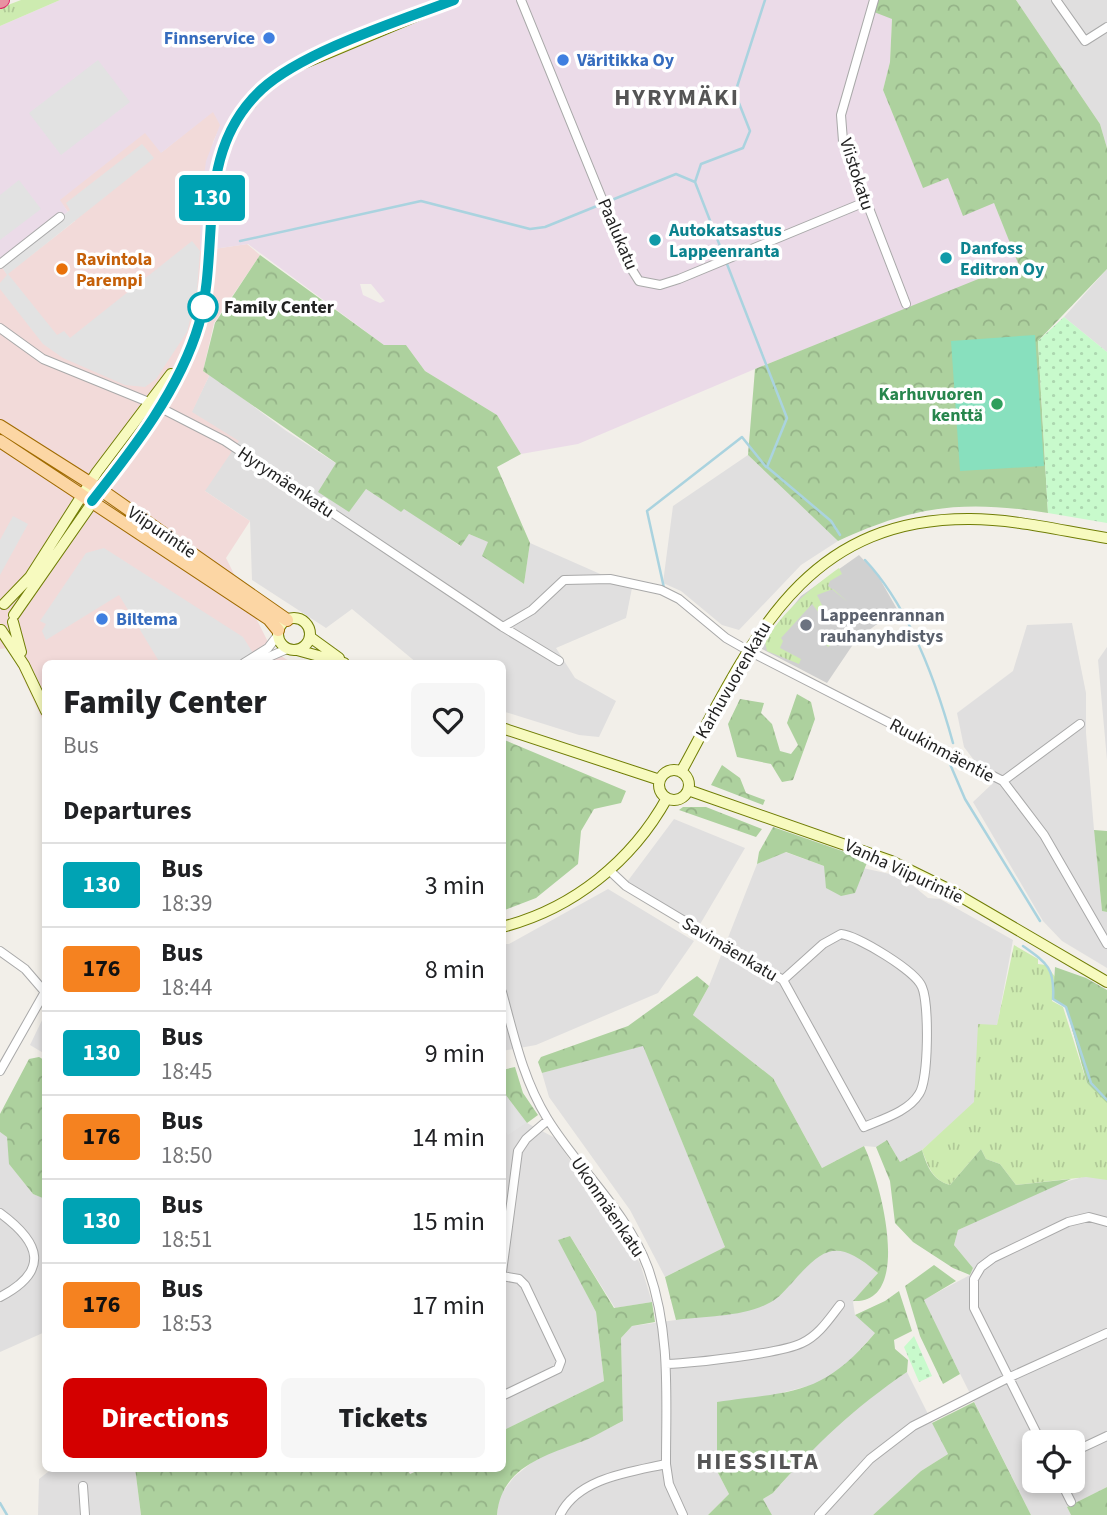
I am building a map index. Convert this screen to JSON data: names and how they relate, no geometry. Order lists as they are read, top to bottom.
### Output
{
  "streets": {
    "main road": ["Viipurintie", "Karhuvuorenkatu", "Vanha Viipurintie"],
    "street": [
      "Viistokatu",
      "Paalukatu",
      "Hyrymäenkatu",
      "Ruukinmäentie",
      "Savimäenkatu",
      "Ukonmäenkatu"
    ]
  },
  "crossings": [
    ["Viistokatu", "Paalukatu"],
    ["Hyrymäenkatu", "Ruukinmäentie"],
    ["Karhuvuorenkatu", "Ruukinmäentie"],
    ["Karhuvuorenkatu", "Vanha Viipurintie"]
  ],
  "districts": ["HYRYMÄKI", "HIESSILTA"],
  "places": [
    "Finnservice",
    "Väritikka Oy",
    "Autokatsastus Lappeenranta",
    "Danfoss Editron Oy",
    "Ravintola Parempi",
    "Family Center",
    "Karhuvuoren kenttä",
    "Biltema",
    "Lappeenrannan rauhanyhdistys"
  ],
  "lines": ["bus line 130"],
  "page": {
    "on_map": "130",
    "heading": [
      ["Family Center", "Bus"],
      "Departures"
    ],
    "list": [
      {
        "mark": "130",
        "name": "Bus",
        "note": "18:39",
        "value": "3 min"
      },
      {
        "mark": "176",
        "name": "Bus",
        "note": "18:44",
        "value": "8 min"
      },
      {
        "mark": "130",
        "name": "Bus",
        "note": "18:45",
        "value": "9 min"
      },
      {
        "mark": "176",
        "name": "Bus",
        "note": "18:50",
        "value": "14 min"
      },
      {
        "mark": "130",
        "name": "Bus",
        "note": "18:51",
        "value": "15 min"
      },
      {
        "mark": "176",
        "name": "Bus",
        "note": "18:53",
        "value": "17 min"
      }
    ],
    "buttons": ["Directions", "Tickets"]
  }
}
